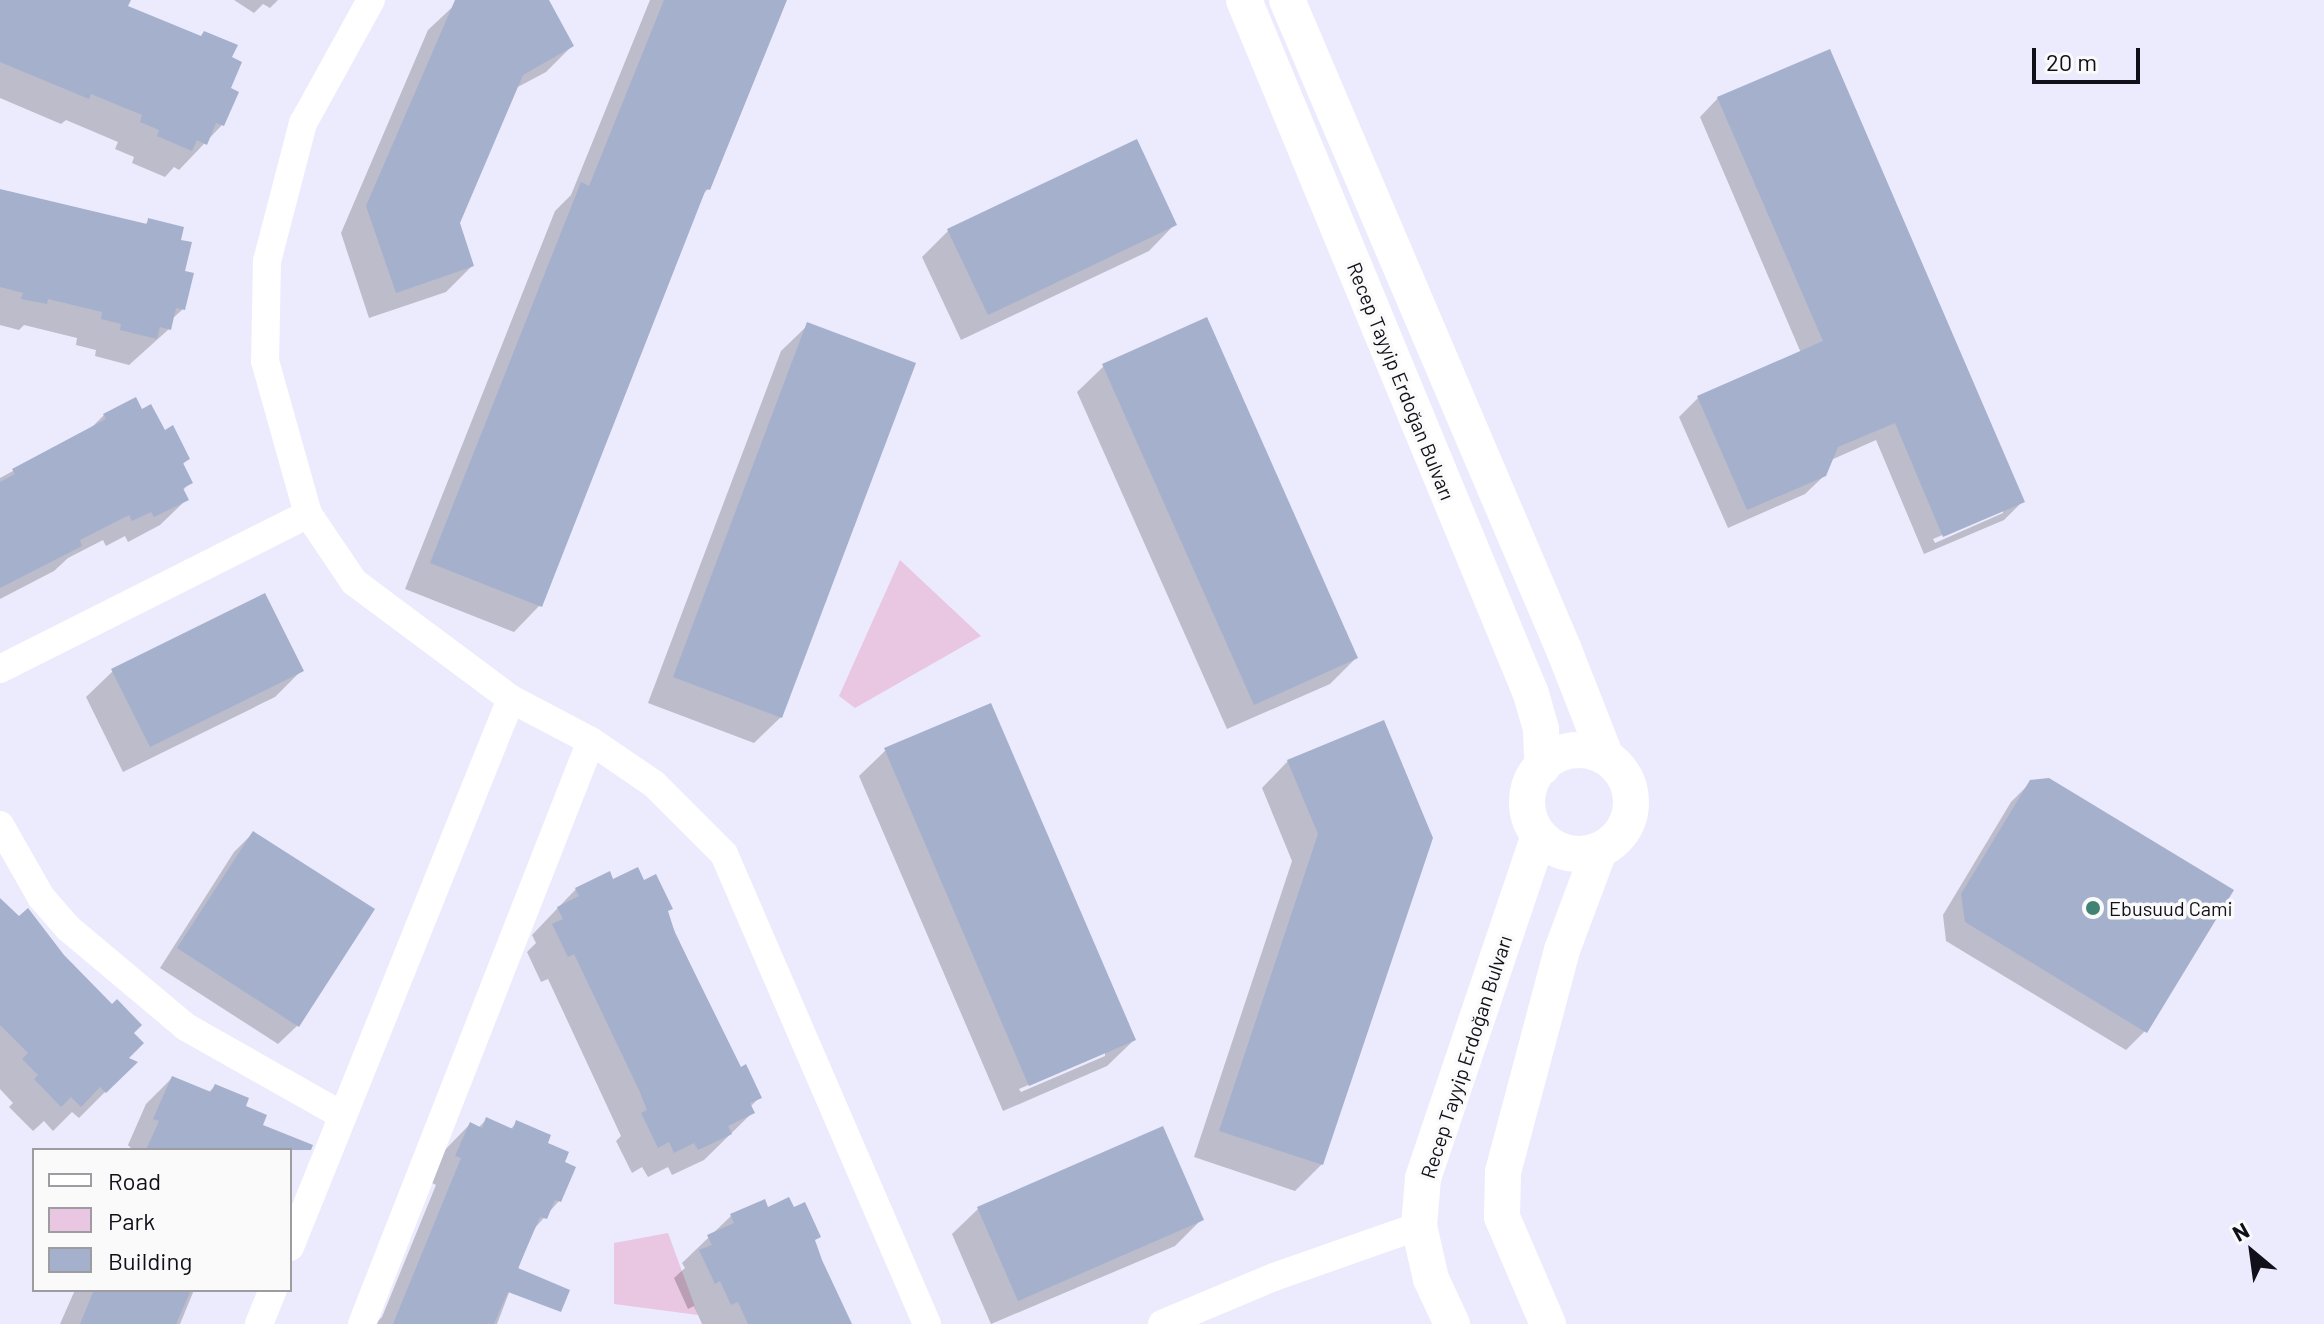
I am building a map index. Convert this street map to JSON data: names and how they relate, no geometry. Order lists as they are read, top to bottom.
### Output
{
  "streets": {
    "street": ["Recep Tayyip Erdoğan Bulvarı"]
  },
  "places": ["Ebusuud Cami"],
  "legend": ["Road", "Park", "Building"],
  "scale_bar": "20 m",
  "north": "top left"
}
